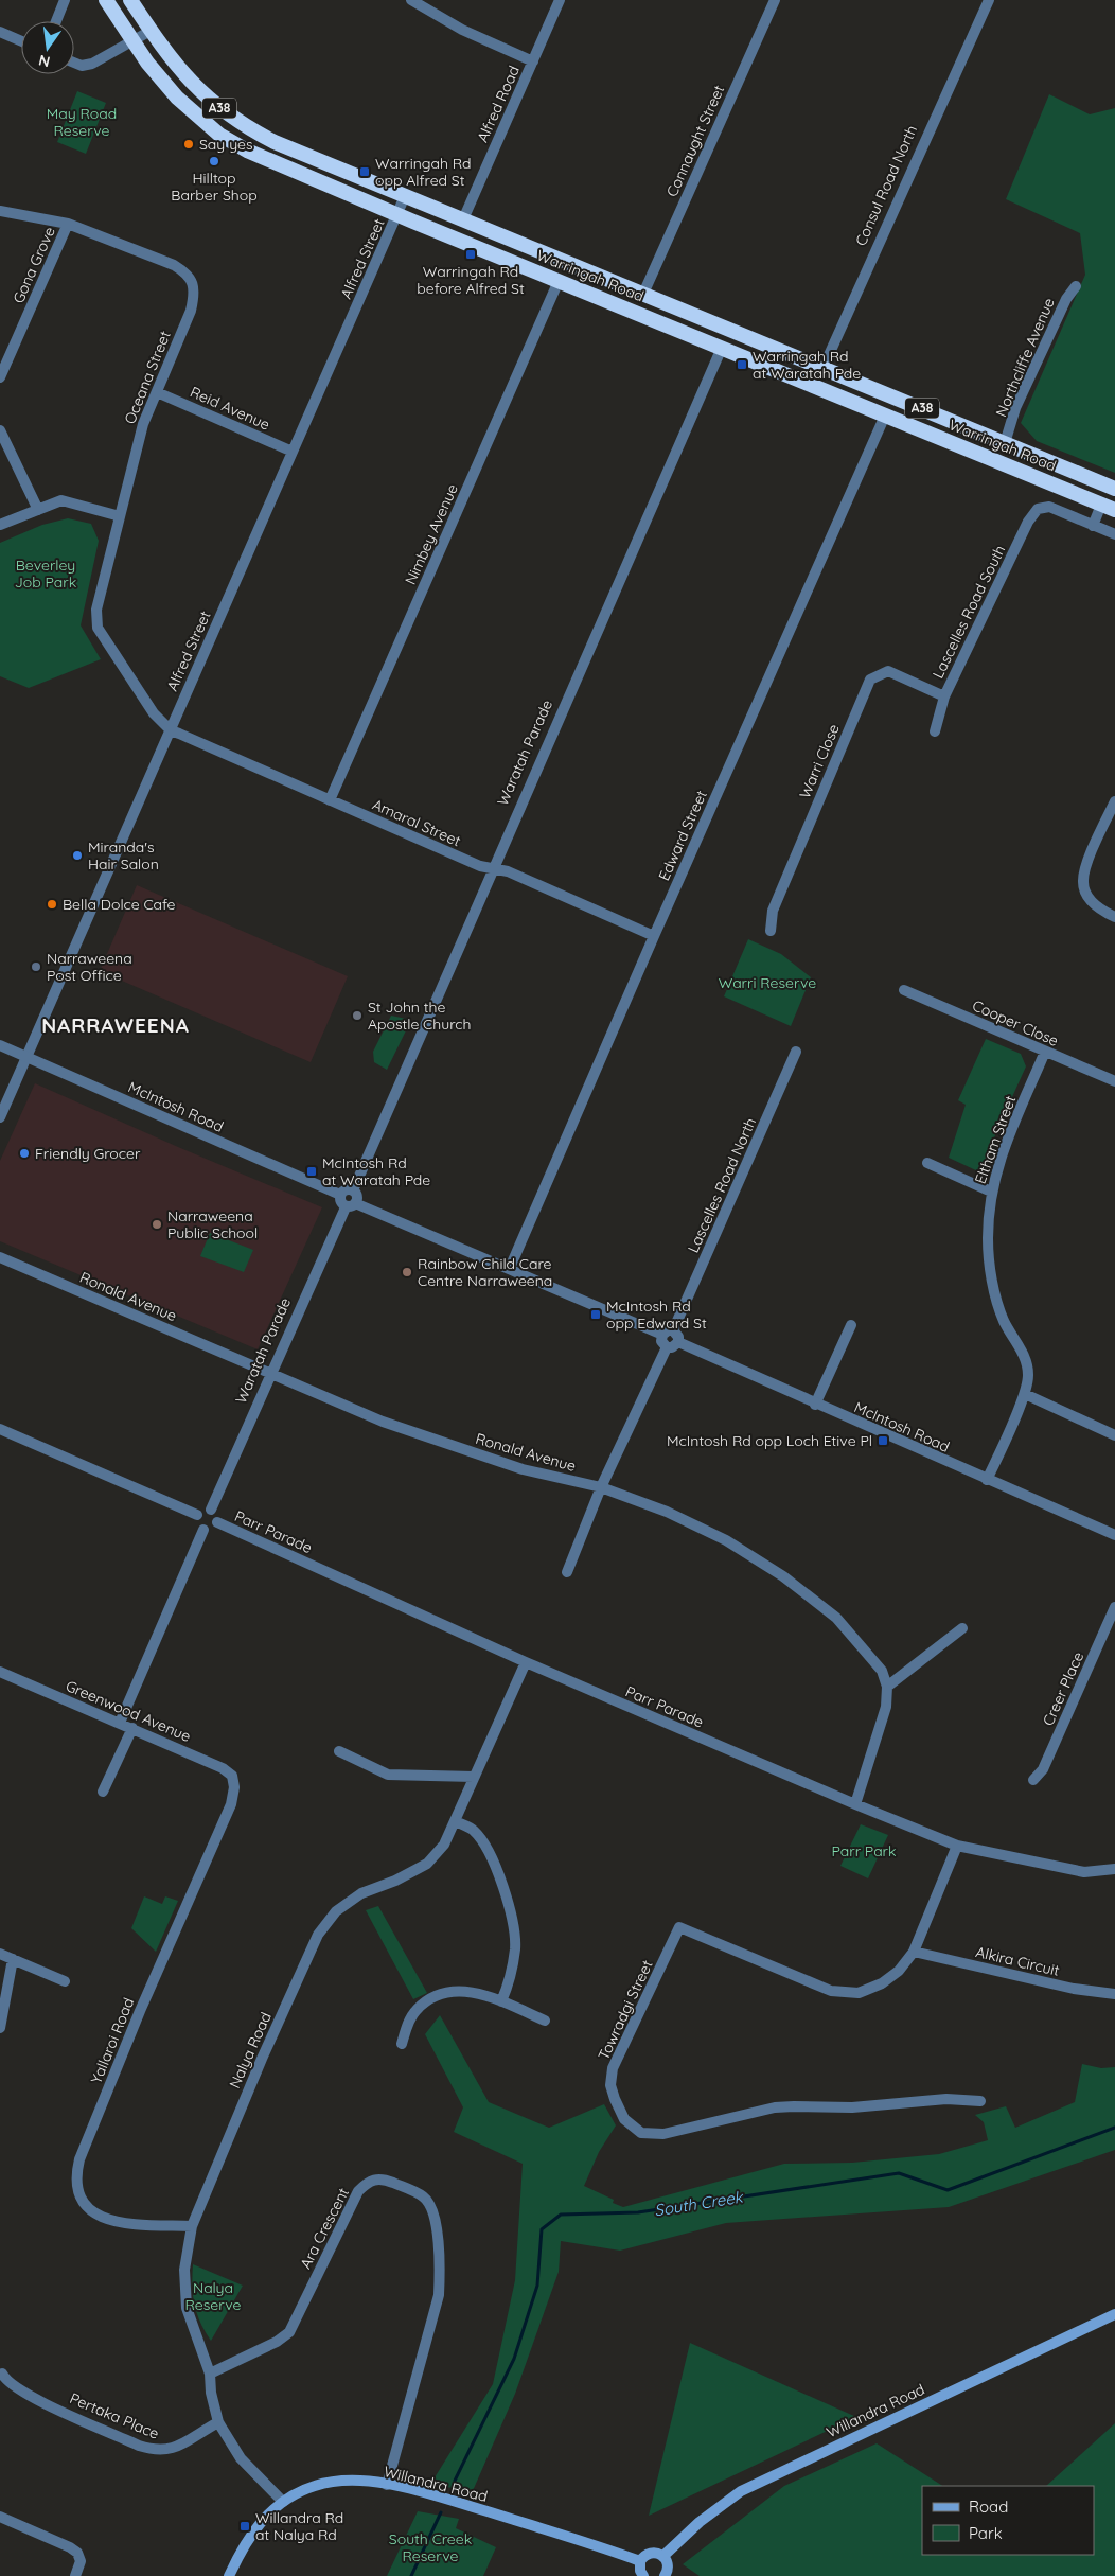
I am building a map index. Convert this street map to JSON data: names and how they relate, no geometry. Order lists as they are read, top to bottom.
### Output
{
  "streets": {
    "highway": [
      "A38",
      "Consul Road North",
      "Warringah Road",
      "Waratah Parade"
    ],
    "main road": ["Willandra Road"],
    "street": [
      "Alfred Road",
      "Connaught Street",
      "Alfred Street",
      "Gona Grove",
      "Northcliffe Avenue",
      "Oceana Street",
      "Reid Avenue",
      "Nimbey Avenue",
      "Lascelles Road South",
      "Warri Close",
      "Amaral Street",
      "Edward Street",
      "Cooper Close",
      "McIntosh Road",
      "Eltham Street",
      "Lascelles Road North",
      "Ronald Avenue",
      "Parr Parade",
      "Creer Place",
      "Greenwood Avenue",
      "Alkira Circuit",
      "Towradgi Street",
      "Yallaroi Road",
      "Nalya Road",
      "Ara Crescent",
      "Pertaka Place"
    ]
  },
  "crossings": [
    ["Alfred Road", "Warringah Road"],
    ["Connaught Street", "Warringah Road"],
    ["Consul Road North", "Warringah Road"],
    ["Alfred Street", "Warringah Road"],
    ["Alfred Street", "Oceana Street"],
    ["Alfred Street", "Reid Avenue"],
    ["Alfred Street", "Amaral Street"],
    ["Alfred Street", "McIntosh Road"],
    ["Gona Grove", "Oceana Street"],
    ["Warringah Road", "Northcliffe Avenue"],
    ["Warringah Road", "Nimbey Avenue"],
    ["Warringah Road", "Waratah Parade"],
    ["Warringah Road", "Edward Street"],
    ["Oceana Street", "Reid Avenue"],
    ["Oceana Street", "Amaral Street"],
    ["Nimbey Avenue", "Amaral Street"],
    ["Lascelles Road South", "Warri Close"],
    ["Waratah Parade", "Amaral Street"],
    ["Waratah Parade", "McIntosh Road"],
    ["Waratah Parade", "Ronald Avenue"],
    ["Waratah Parade", "Parr Parade"],
    ["Amaral Street", "Edward Street"],
    ["Cooper Close", "Eltham Street"],
    ["McIntosh Road", "Eltham Street"],
    ["McIntosh Road", "Lascelles Road North"],
    ["Parr Parade", "Towradgi Street"],
    ["Parr Parade", "Nalya Road"],
    ["Greenwood Avenue", "Yallaroi Road"],
    ["Alkira Circuit", "Towradgi Street"],
    ["Yallaroi Road", "Nalya Road"],
    ["Nalya Road", "Ara Crescent"],
    ["Nalya Road", "Willandra Road"],
    ["Nalya Road", "Pertaka Place"],
    ["Ara Crescent", "Willandra Road"]
  ],
  "districts": ["NARRAWEENA"],
  "water": ["South Creek"],
  "parks": [
    "May Road Reserve",
    "Beverley Job Park",
    "Warri Reserve",
    "Parr Park",
    "Nalya Reserve",
    "South Creek Reserve"
  ],
  "places": {
    "other": [
      "Say yes",
      "Hilltop Barber Shop",
      "Miranda's Hair Salon",
      "Bella Dolce Cafe",
      "Narraweena Post Office",
      "St John the Apostle Church",
      "Friendly Grocer",
      "Narraweena Public School",
      "Rainbow Child Care Centre Narraweena"
    ],
    "transit": [
      "Warringah Rd opp Alfred St",
      "Warringah Rd before Alfred St",
      "Warringah Rd at Waratah Pde",
      "McIntosh Rd at Waratah Pde",
      "McIntosh Rd opp Edward St",
      "McIntosh Rd opp Loch Etive Pl",
      "Willandra Rd at Nalya Rd"
    ]
  },
  "legend": ["Road", "Park"],
  "north": "bottom"
}
